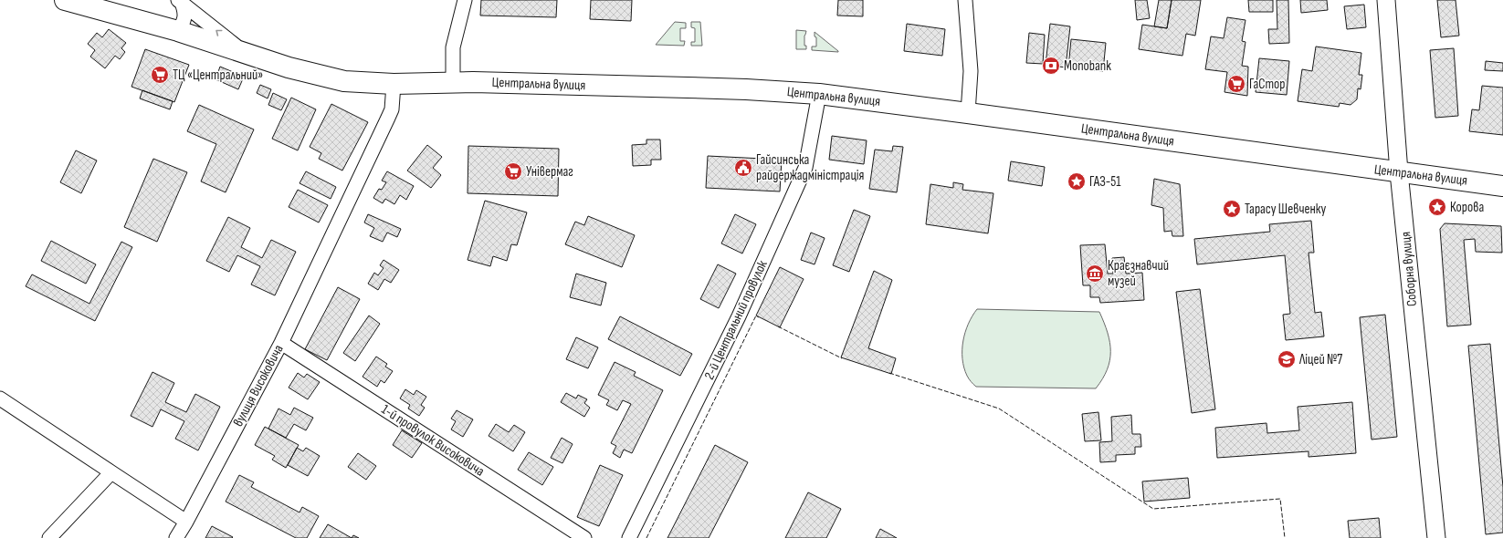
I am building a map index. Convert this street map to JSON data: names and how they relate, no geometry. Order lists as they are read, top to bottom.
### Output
{
  "streets": {
    "highway": ["Центральна вулиця"],
    "main road": ["Соборна вулиця"],
    "street": ["2-й Центральний провулок", "вулиця Високовича", "1-й провулок Високовича"]
  },
  "crossings": [
    ["Центральна вулиця", "Соборна вулиця"],
    ["Центральна вулиця", "2-й Центральний провулок"],
    ["Центральна вулиця", "вулиця Високовича"],
    ["вулиця Високовича", "1-й провулок Високовича"]
  ],
  "places": {
    "bank": ["Monobank"],
    "supermarket": ["ТЦ «Центральний»", "ГаСтор", "Універмаг"],
    "public building": ["Гайсинська райдержадміністрація"],
    "place": ["ГАЗ-51", "Корова", "Тарасу Шевченку"],
    "museum": ["Краєзнавчий музей"],
    "school or university": ["Ліцей №7"]
  }
}
